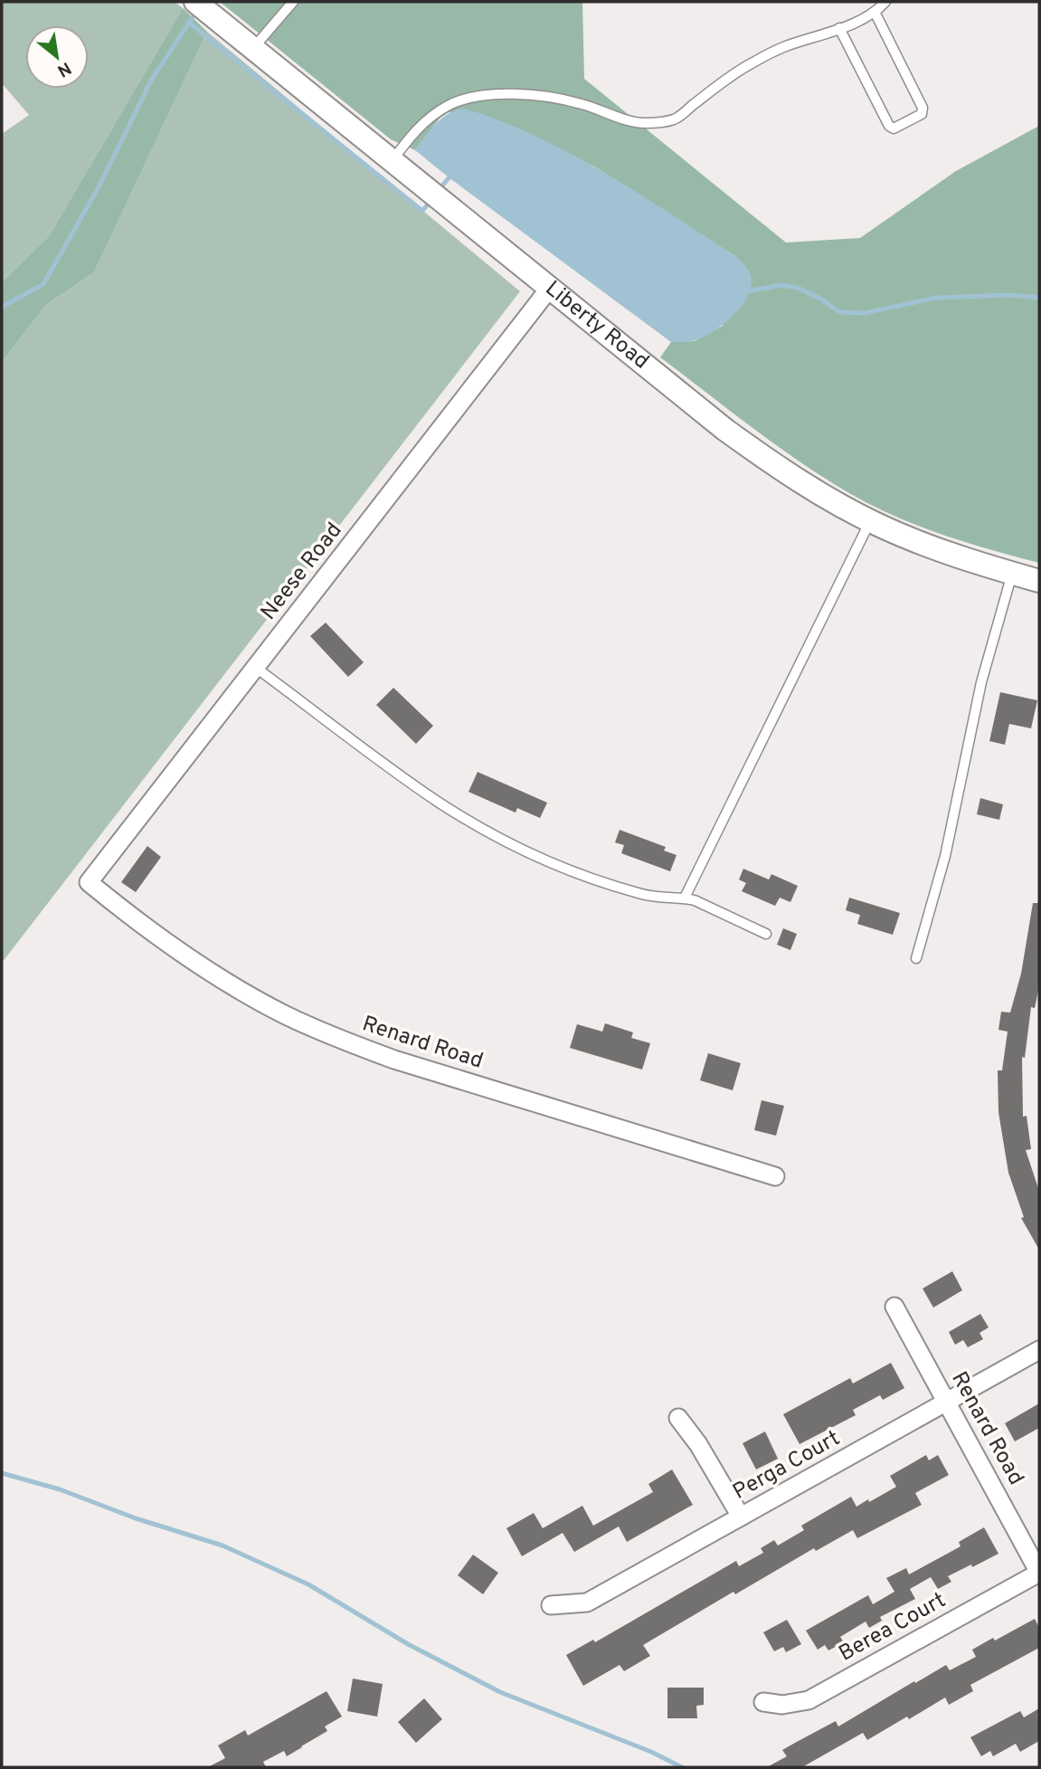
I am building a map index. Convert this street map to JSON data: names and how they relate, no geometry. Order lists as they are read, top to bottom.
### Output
{
  "streets": {
    "street": [
      "Liberty Road",
      "Neese Road",
      "Renard Road",
      "Perga Court",
      "Berea Court"
    ]
  },
  "crossings": [
    ["Liberty Road", "Neese Road"],
    ["Neese Road", "Renard Road"],
    ["Renard Road", "Perga Court"],
    ["Renard Road", "Berea Court"]
  ],
  "north": "bottom right"
}
